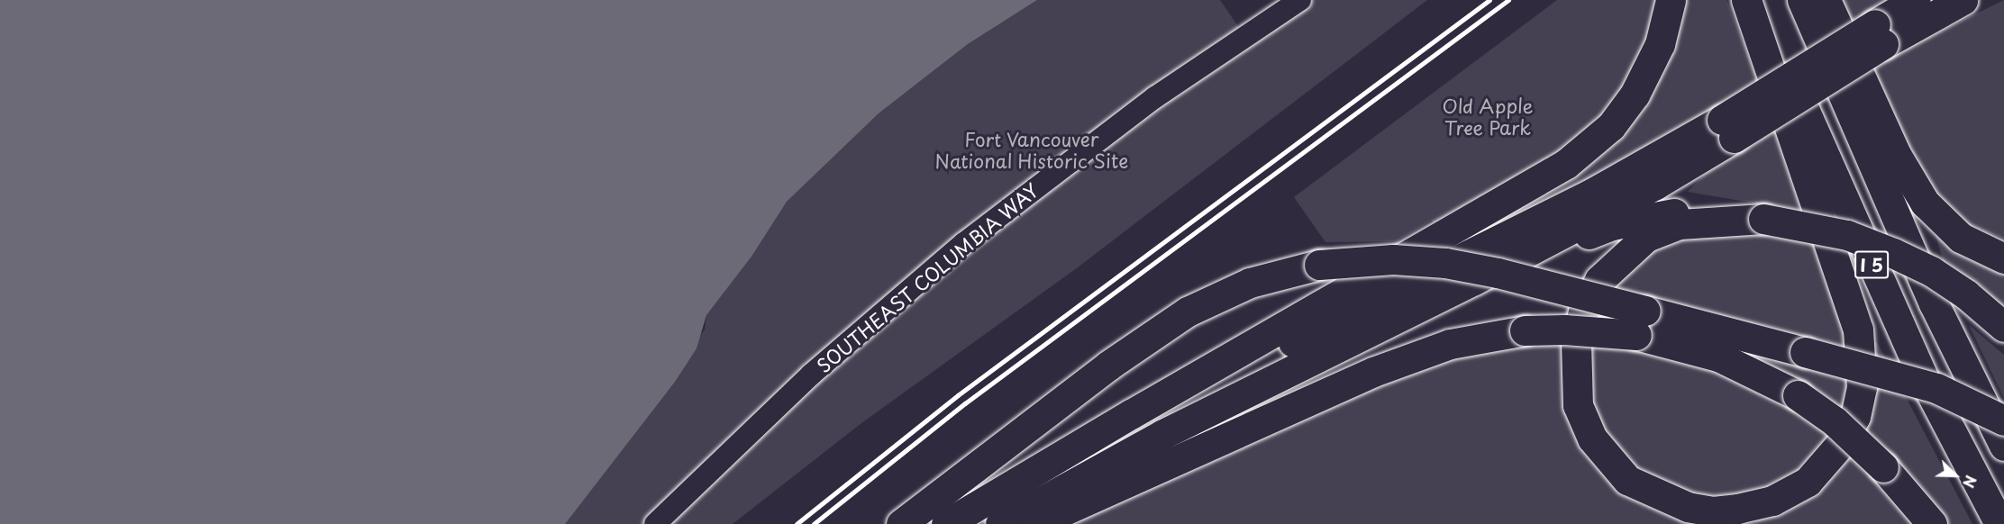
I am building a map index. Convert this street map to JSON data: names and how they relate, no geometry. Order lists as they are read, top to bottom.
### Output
{
  "streets": {
    "highway": ["I 5"],
    "street": ["SOUTHEAST COLUMBIA WAY"]
  },
  "parks": ["Old Apple Tree Park", "Fort Vancouver National Historic Site"],
  "north": "bottom right"
}
